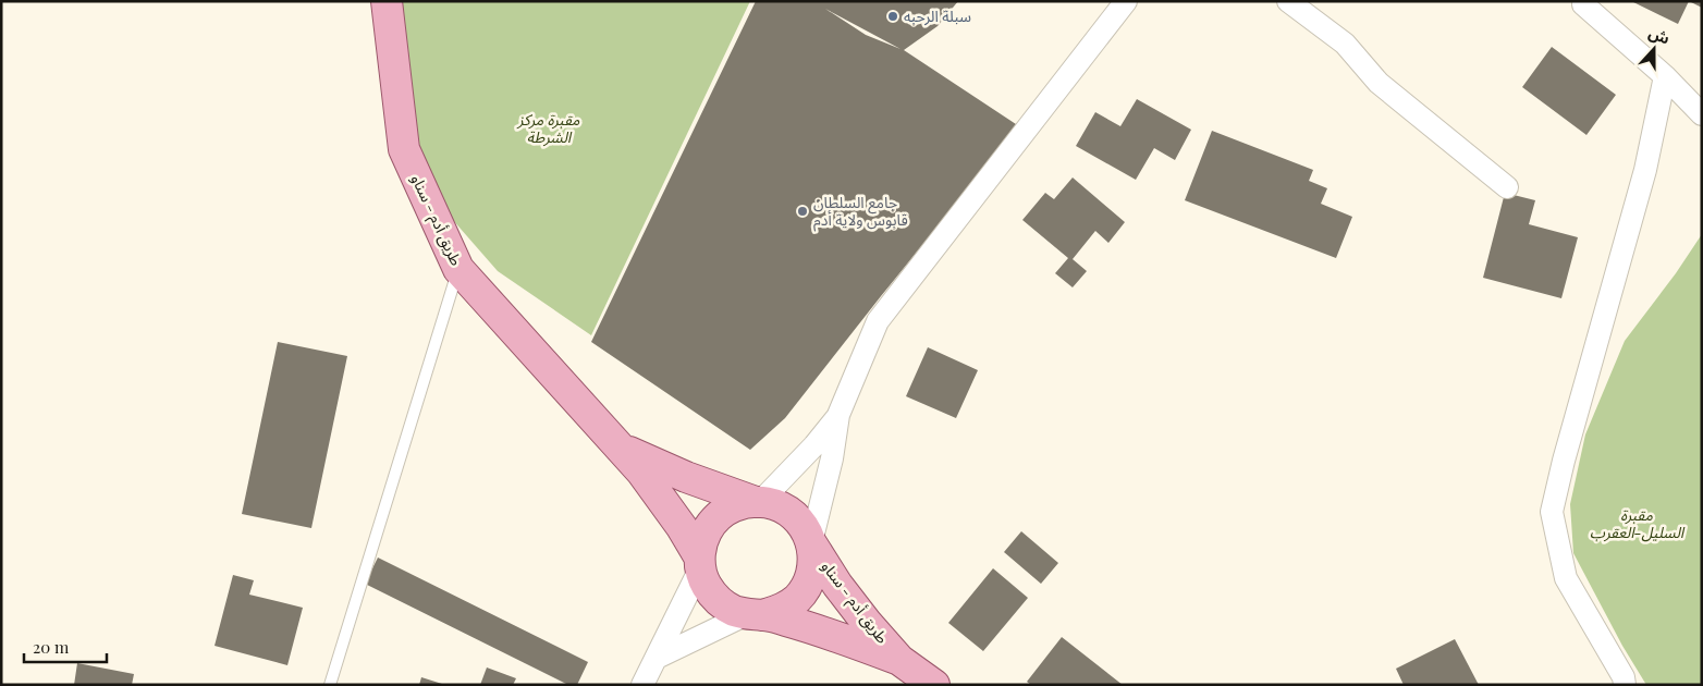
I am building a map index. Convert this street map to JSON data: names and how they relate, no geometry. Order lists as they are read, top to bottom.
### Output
{
  "streets": {
    "main road": ["طريق أدم - سناو"]
  },
  "parks": ["مقبرة مركز الشرطة", "مقبرة السليل-العقرب"],
  "places": ["سبلة الرحبه", "جامع السلطان قابوس ولاية أدم"],
  "scale_bar": "20 m",
  "north": "top"
}
